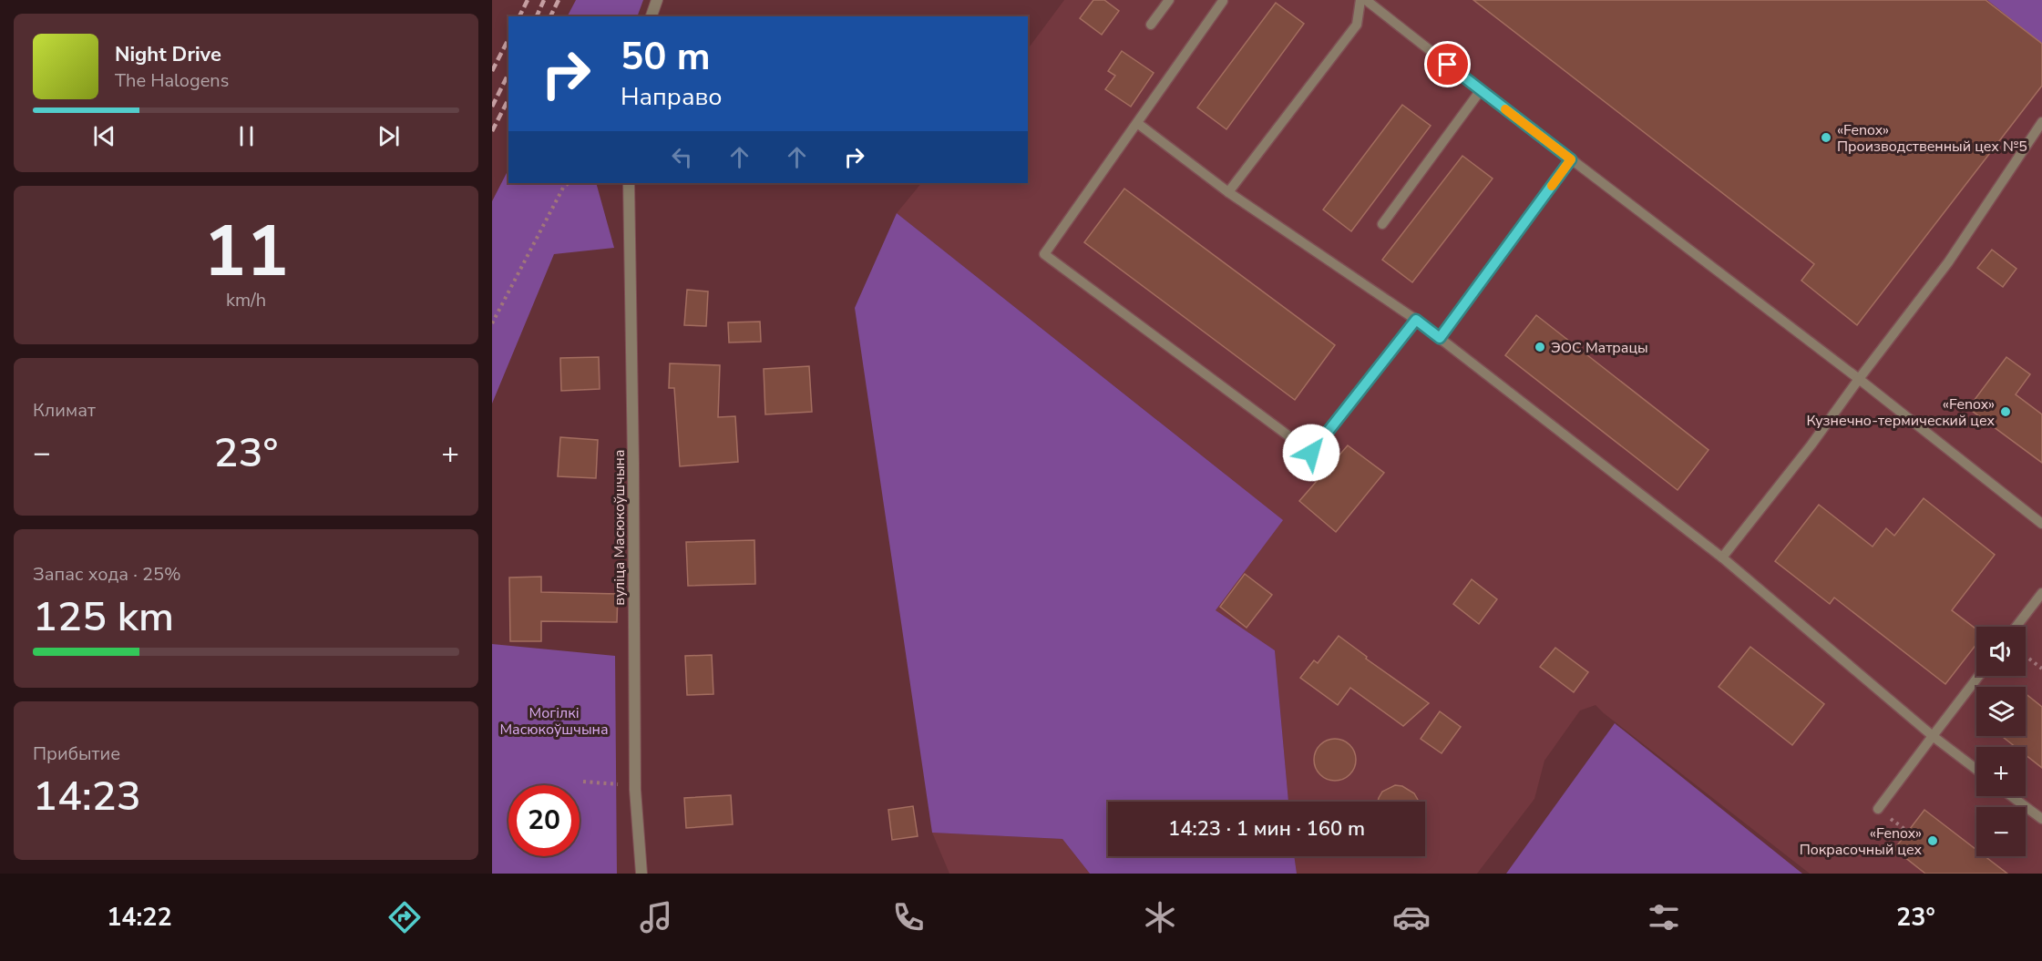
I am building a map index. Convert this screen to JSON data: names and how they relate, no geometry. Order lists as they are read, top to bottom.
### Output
{
  "streets": {
    "street": ["вуліца Масюкоўшчына"]
  },
  "parks": ["Могілкі Масюкоўшчына"],
  "places": [
    "«Fenox» Производственный цех №5",
    "ЭОС Матрацы",
    "«Fenox» Кузнечно-термический цех",
    "«Fenox» Покрасочный цех"
  ],
  "page": {
    "turn": ["50 m", "Направо"],
    "song": ["Night Drive", "The Halogens"],
    "tile": [
      ["11", "km/h"],
      "Климат",
      ["Запас хода · 25%", "125 km"],
      ["Прибытие", "14:23"]
    ],
    "heat": ["−", "23°", "+"],
    "map_buttons": ["+", "−"],
    "limit": "20",
    "trip": "14:23 · 1 мин · 160 m",
    "tabs": ["14:22", "23°"]
  }
}
